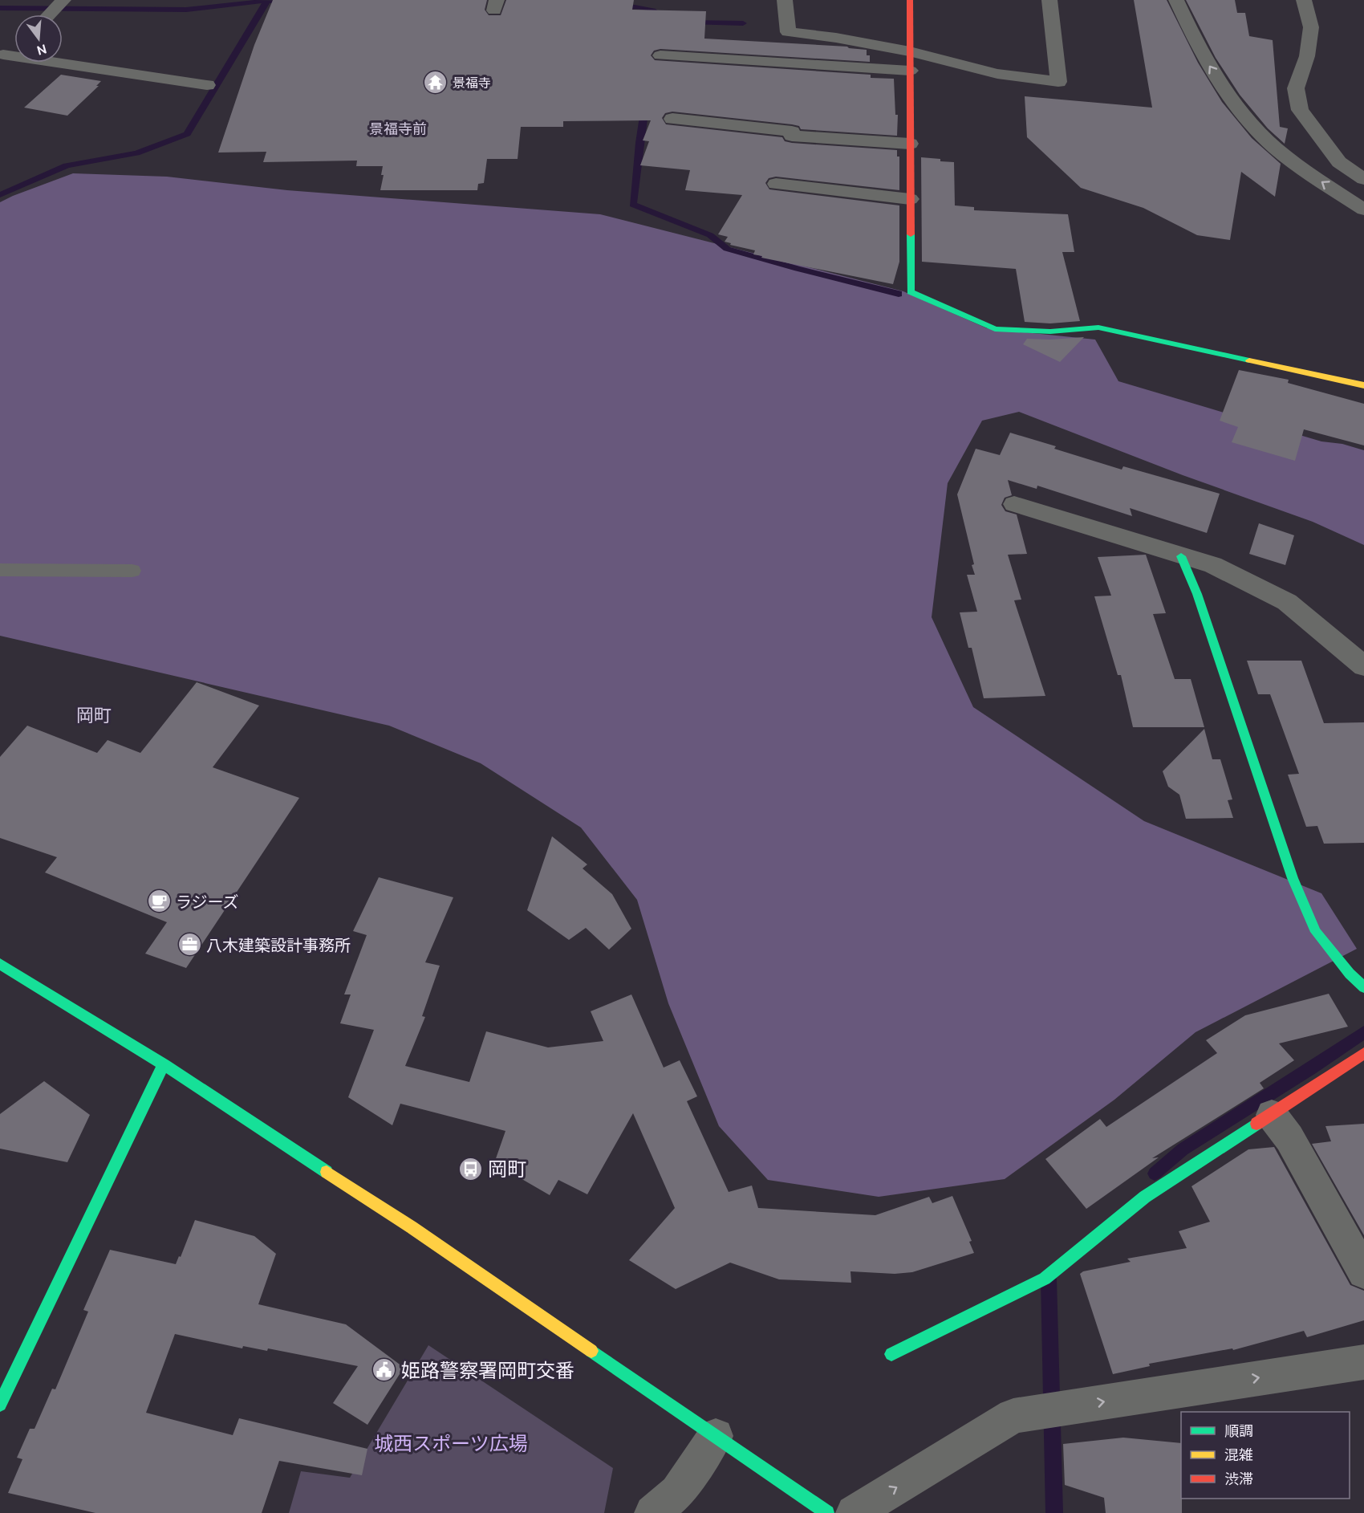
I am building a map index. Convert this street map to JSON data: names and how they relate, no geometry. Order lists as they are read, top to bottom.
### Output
{
  "districts": ["景福寺前", "岡町"],
  "parks": ["城西スポーツ広場"],
  "places": {
    "temple": ["景福寺"],
    "cafe": ["ラジーズ"],
    "office": ["八木建築設計事務所"],
    "bus stop": ["岡町"],
    "public building": ["姫路警察署岡町交番"]
  },
  "legend": ["順調", "混雑", "渋滞"],
  "north": "bottom"
}
